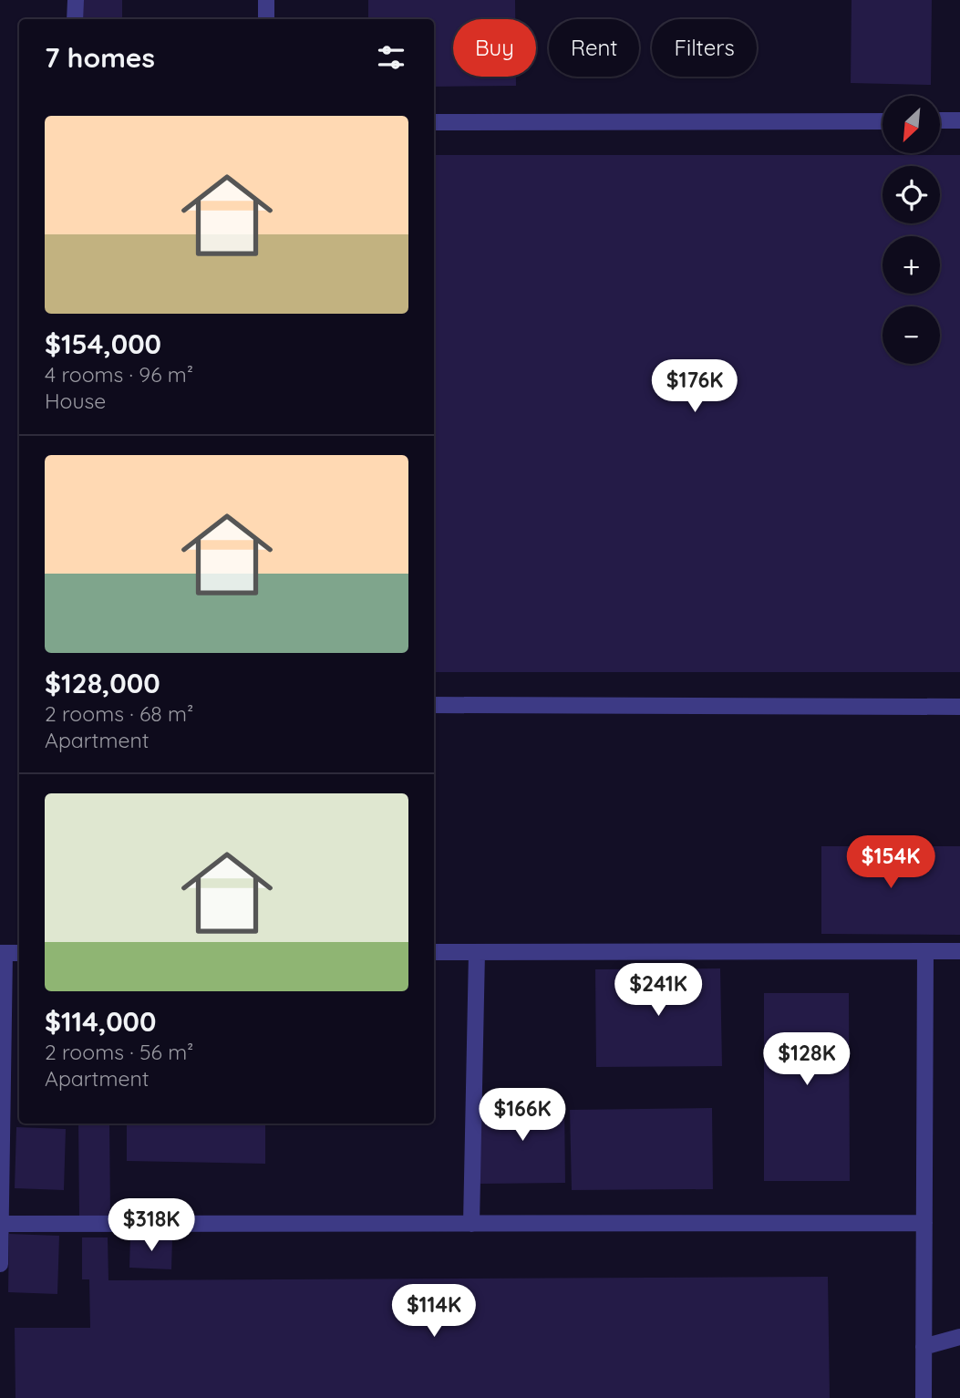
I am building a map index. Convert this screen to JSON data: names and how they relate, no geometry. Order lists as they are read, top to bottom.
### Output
{
  "north": "bottom left",
  "page": {
    "chip": ["Buy", "Rent", "Filters"],
    "heading": "7 homes",
    "map_buttons": ["+", "−"],
    "list": [
      {
        "name": "$154,000",
        "note": "4 rooms · 96 m² · House"
      },
      {
        "name": "$128,000",
        "note": "2 rooms · 68 m² · Apartment"
      },
      {
        "name": "$114,000",
        "note": "2 rooms · 56 m² · Apartment"
      }
    ],
    "price": [
      "$176K",
      "$154K",
      "$241K",
      "$128K",
      "$166K",
      "$318K",
      "$114K"
    ]
  }
}
